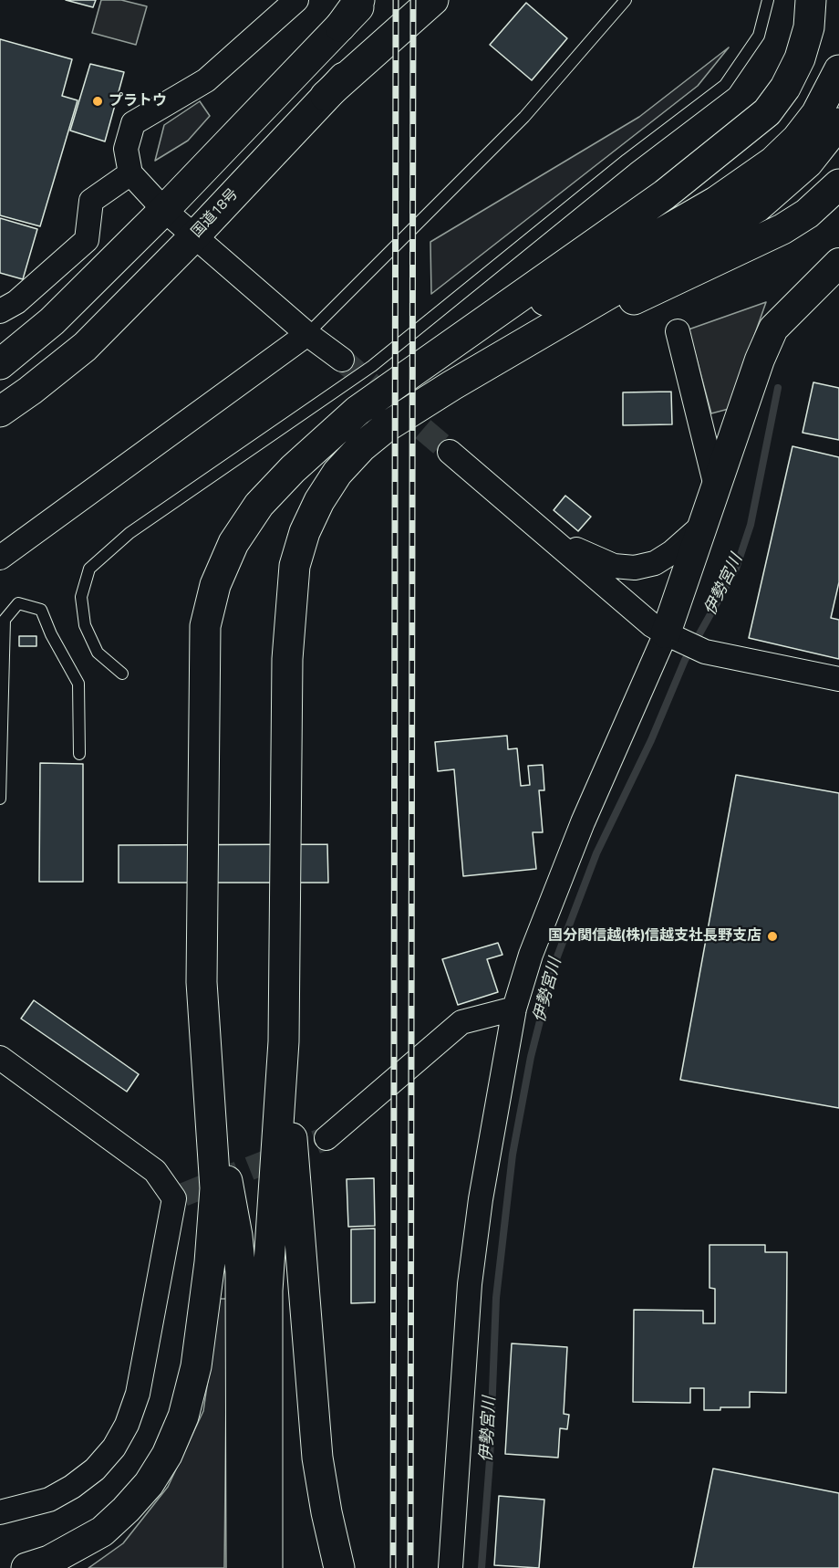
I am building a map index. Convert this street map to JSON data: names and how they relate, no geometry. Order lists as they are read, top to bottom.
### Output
{
  "streets": {
    "highway": ["国道18号"]
  },
  "water": ["伊勢宮川"],
  "places": ["プラトウ", "国分関信越(株)信越支社長野支店"]
}
